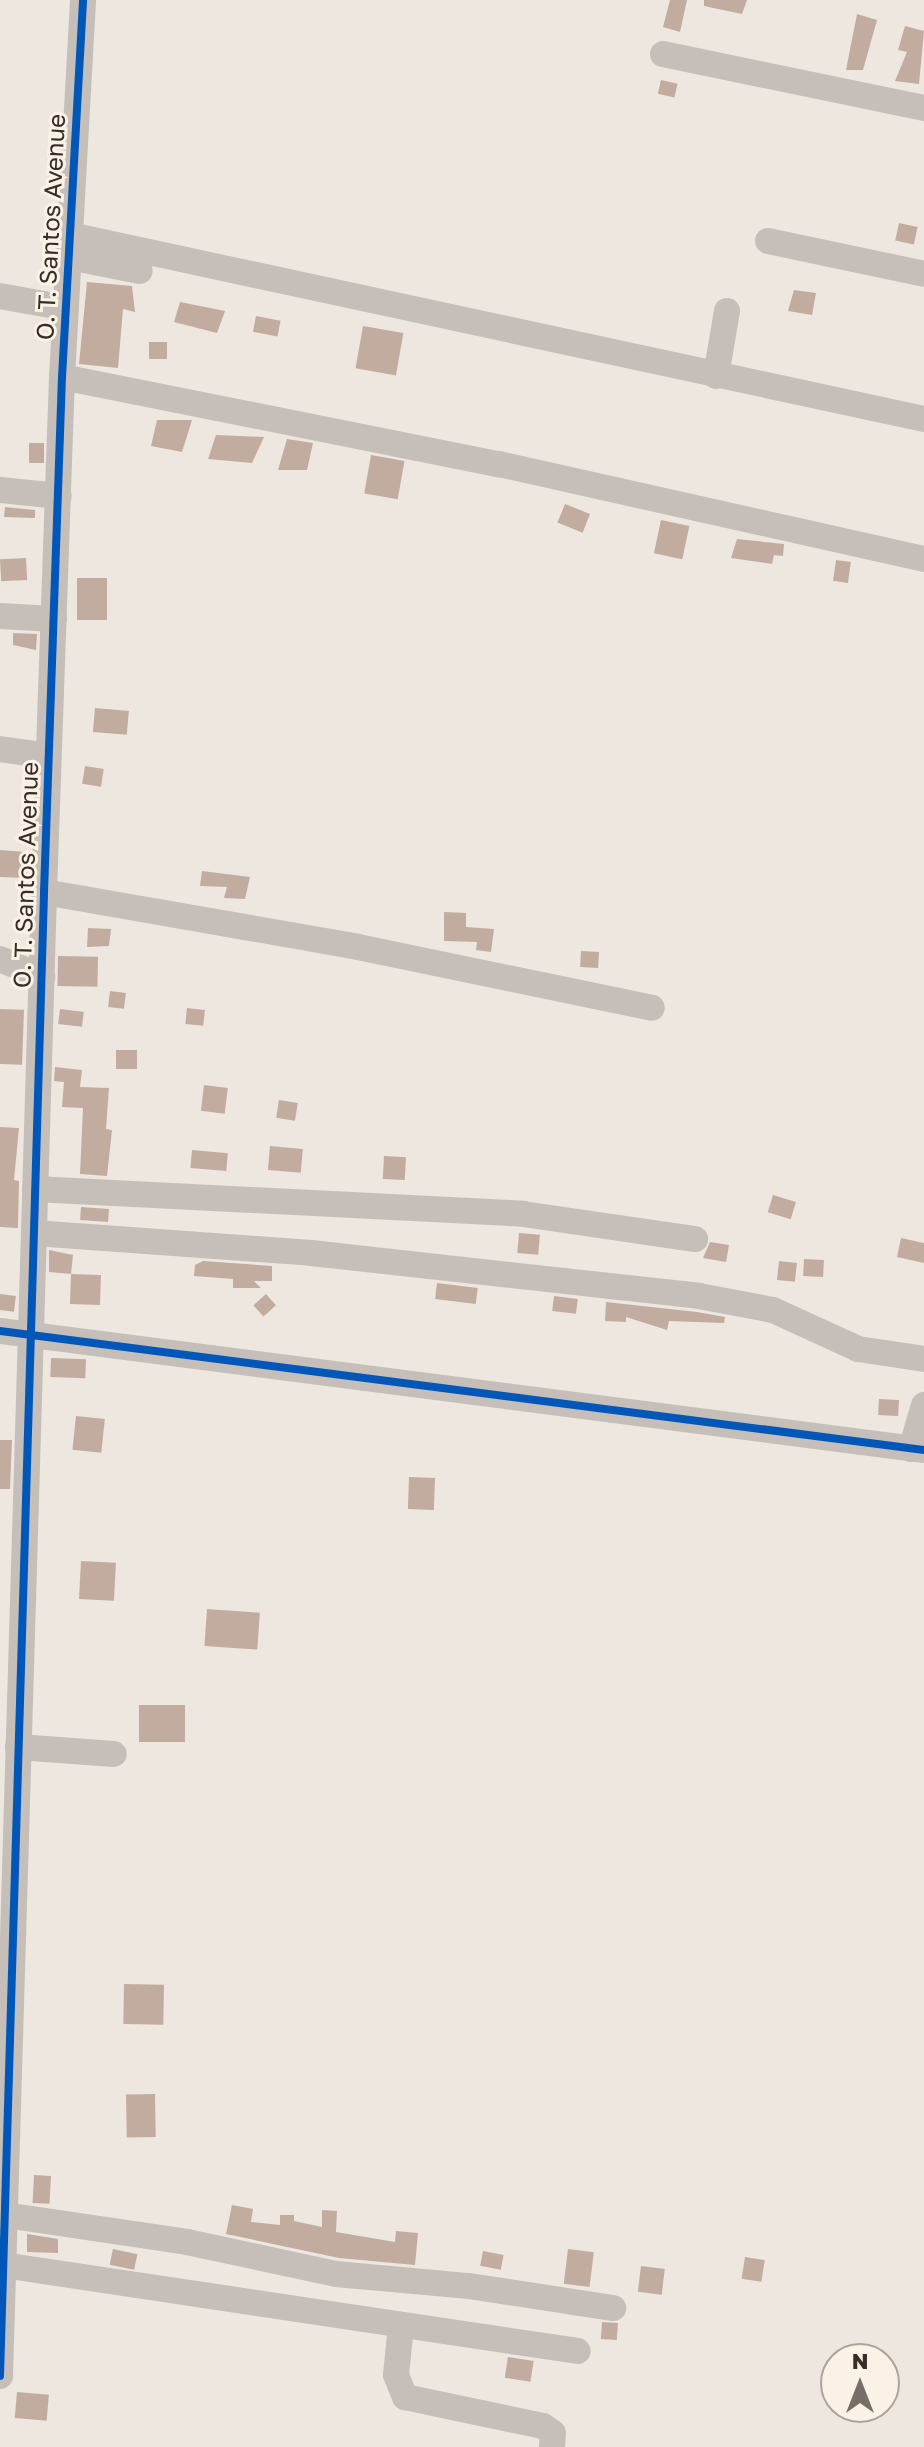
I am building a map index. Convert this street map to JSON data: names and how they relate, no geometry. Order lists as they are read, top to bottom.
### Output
{
  "streets": {
    "street": ["O. T. Santos Avenue"]
  },
  "north": "top"
}
